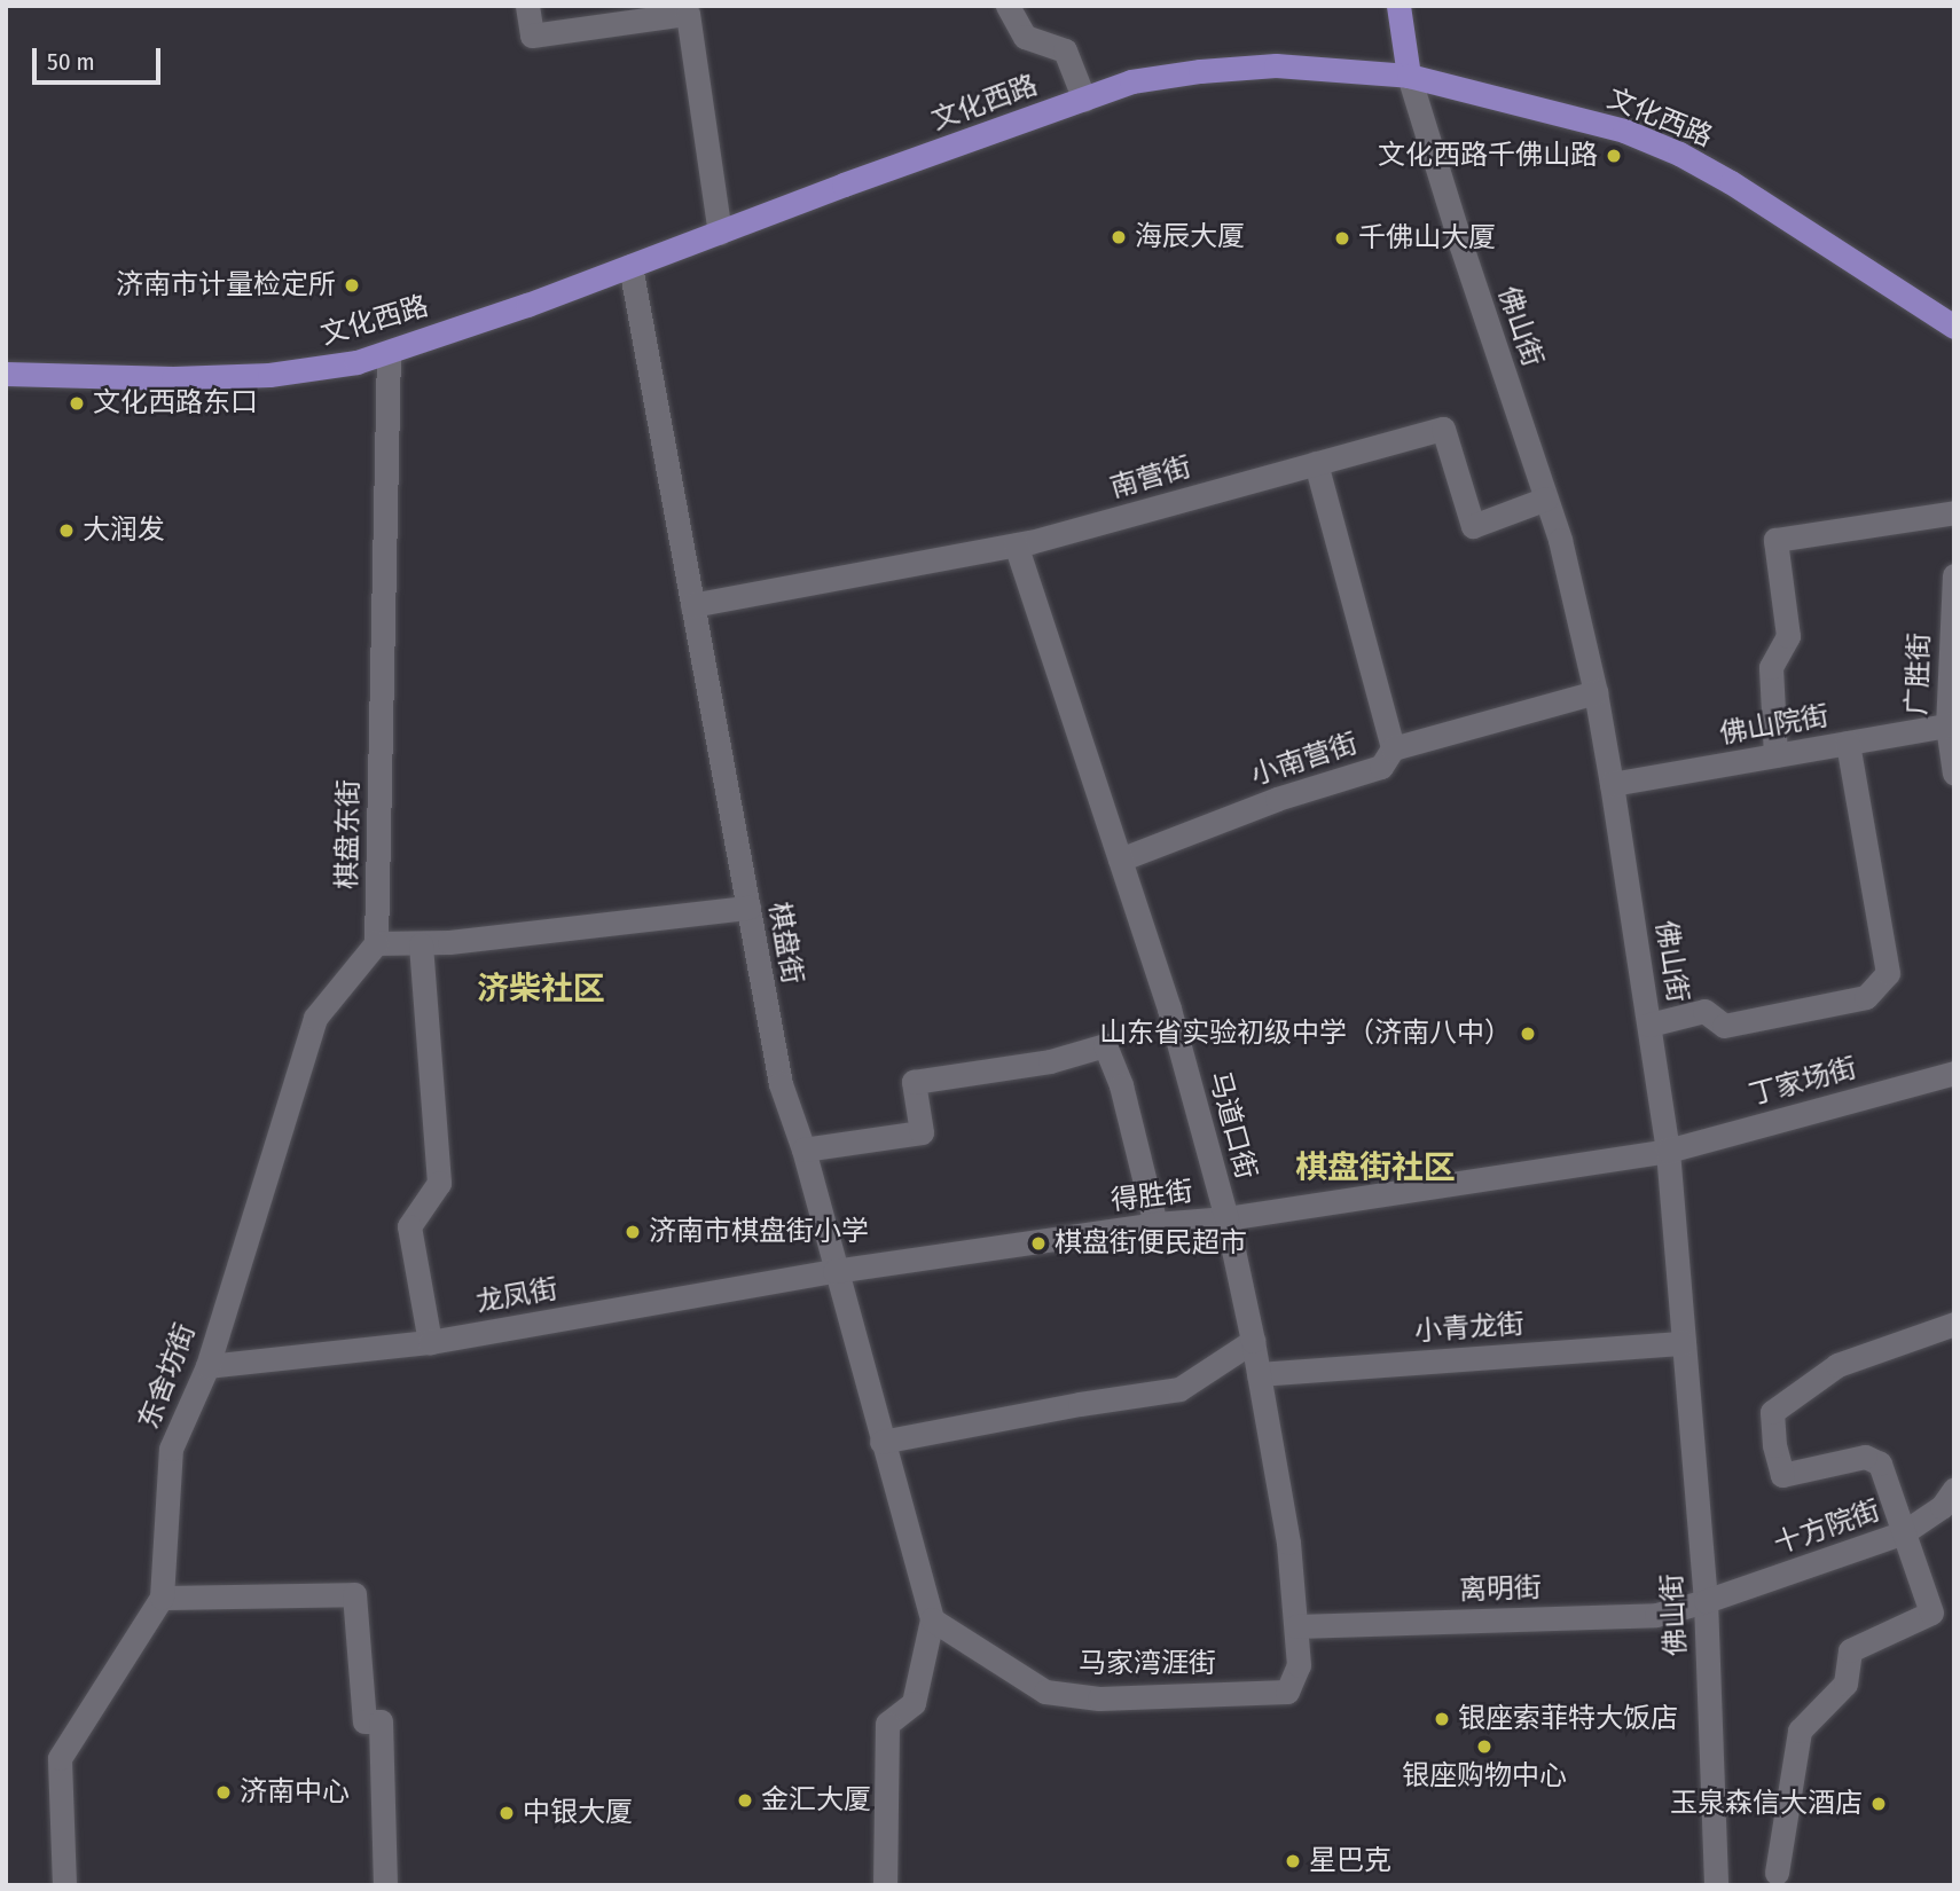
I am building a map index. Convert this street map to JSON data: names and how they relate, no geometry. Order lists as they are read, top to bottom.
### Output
{
  "streets": {
    "main road": ["文化西路"],
    "street": [
      "佛山街",
      "南营街",
      "广胜街",
      "佛山院街",
      "小南营街",
      "棋盘东街",
      "棋盘街",
      "丁家场街",
      "马道口街",
      "得胜街",
      "龙凤街",
      "小青龙街",
      "东舍坊街",
      "十方院街",
      "离明街",
      "马家湾涯街"
    ]
  },
  "crossings": [
    ["文化西路", "佛山街"],
    ["文化西路", "棋盘东街"],
    ["文化西路", "棋盘街"],
    ["佛山街", "南营街"],
    ["佛山街", "佛山院街"],
    ["佛山街", "小南营街"],
    ["佛山街", "丁家场街"],
    ["佛山街", "得胜街"],
    ["佛山街", "小青龙街"],
    ["佛山街", "十方院街"],
    ["佛山街", "离明街"],
    ["南营街", "棋盘街"],
    ["南营街", "马道口街"],
    ["广胜街", "佛山院街"],
    ["小南营街", "马道口街"],
    ["棋盘东街", "东舍坊街"],
    ["棋盘街", "得胜街"],
    ["棋盘街", "龙凤街"],
    ["棋盘街", "马家湾涯街"],
    ["丁家场街", "得胜街"],
    ["马道口街", "得胜街"],
    ["马道口街", "小青龙街"],
    ["马道口街", "离明街"],
    ["马道口街", "马家湾涯街"],
    ["得胜街", "龙凤街"],
    ["龙凤街", "东舍坊街"],
    ["十方院街", "离明街"]
  ],
  "districts": ["济柴社区", "棋盘街社区"],
  "places": [
    "文化西路千佛山路",
    "海辰大厦",
    "千佛山大厦",
    "济南市计量检定所",
    "文化西路东口",
    "大润发",
    "山东省实验初级中学（济南八中）",
    "济南市棋盘街小学",
    "棋盘街便民超市",
    "银座索菲特大饭店",
    "银座购物中心",
    "济南中心",
    "金汇大厦",
    "玉泉森信大酒店",
    "中银大厦",
    "星巴克"
  ],
  "scale_bar": "50 m"
}
